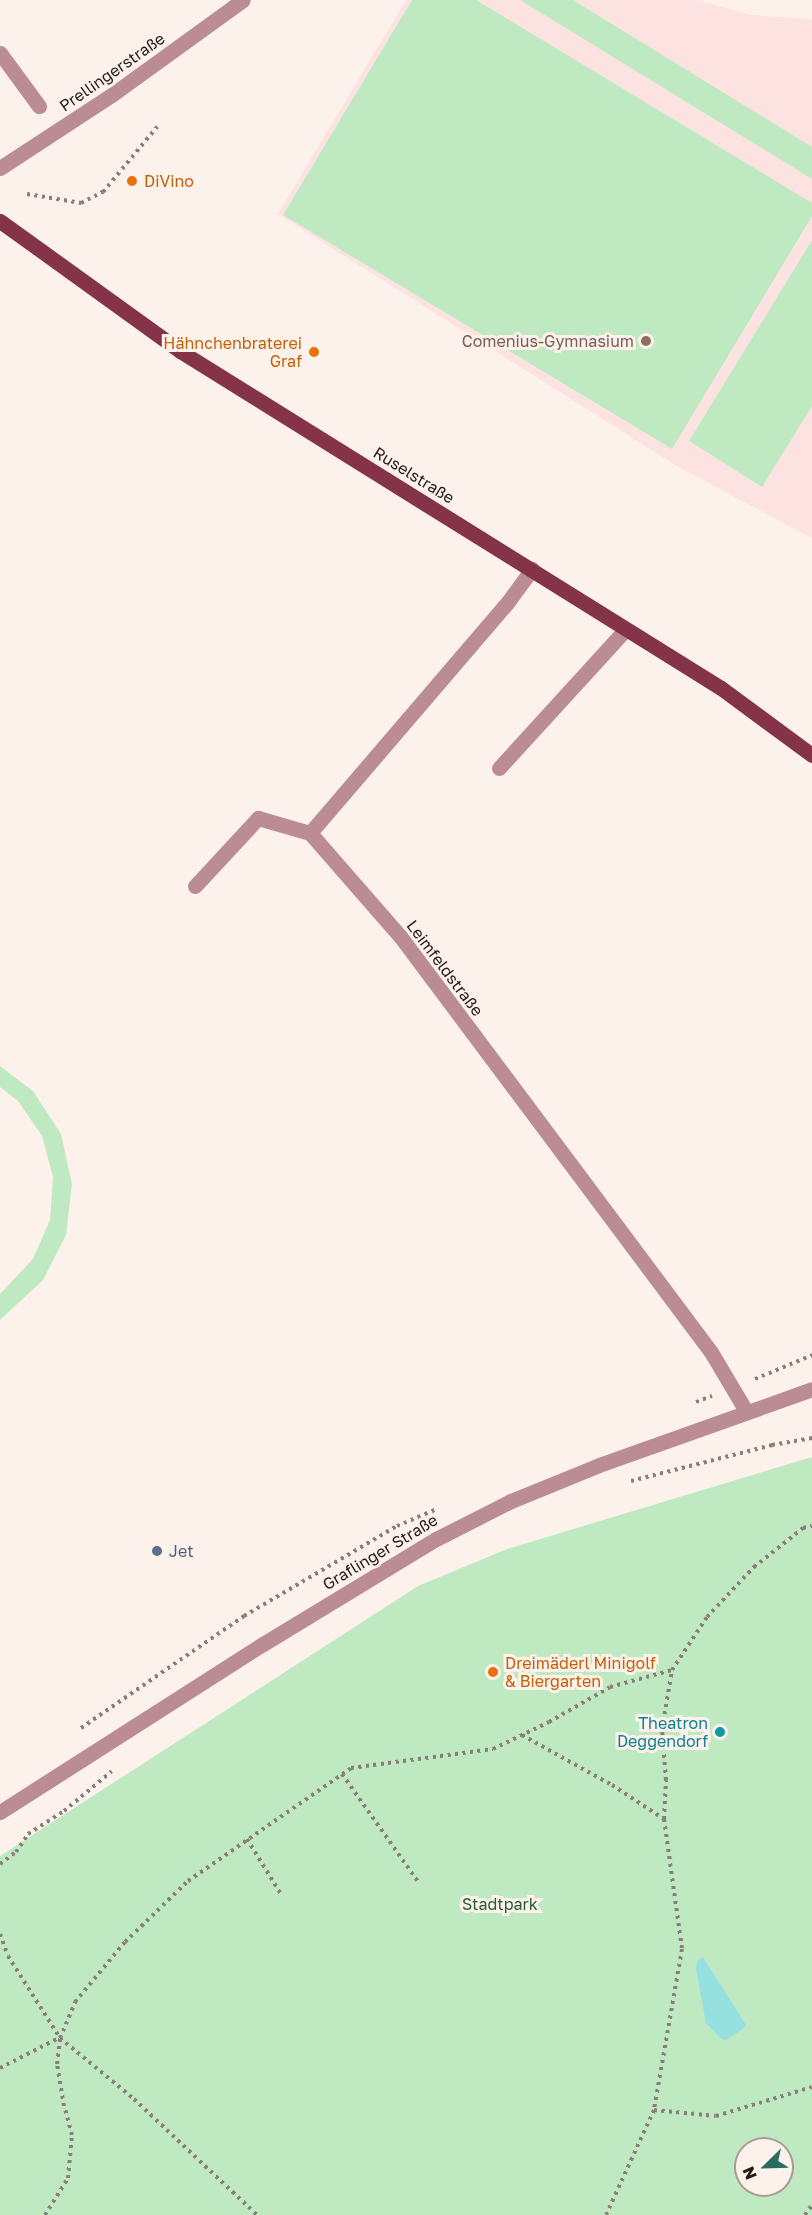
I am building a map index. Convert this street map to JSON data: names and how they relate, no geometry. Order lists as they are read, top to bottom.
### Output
{
  "streets": {
    "main road": ["Ruselstraße"],
    "street": ["Prellingerstraße", "Leimfeldstraße", "Graflinger Straße"]
  },
  "crossings": [
    ["Leimfeldstraße", "Graflinger Straße"]
  ],
  "parks": ["Stadtpark"],
  "places": [
    "DiVino",
    "Comenius-Gymnasium",
    "Hähnchenbraterei Graf",
    "Jet",
    "Dreimäderl Minigolf & Biergarten",
    "Theatron Deggendorf"
  ],
  "north": "bottom left"
}
